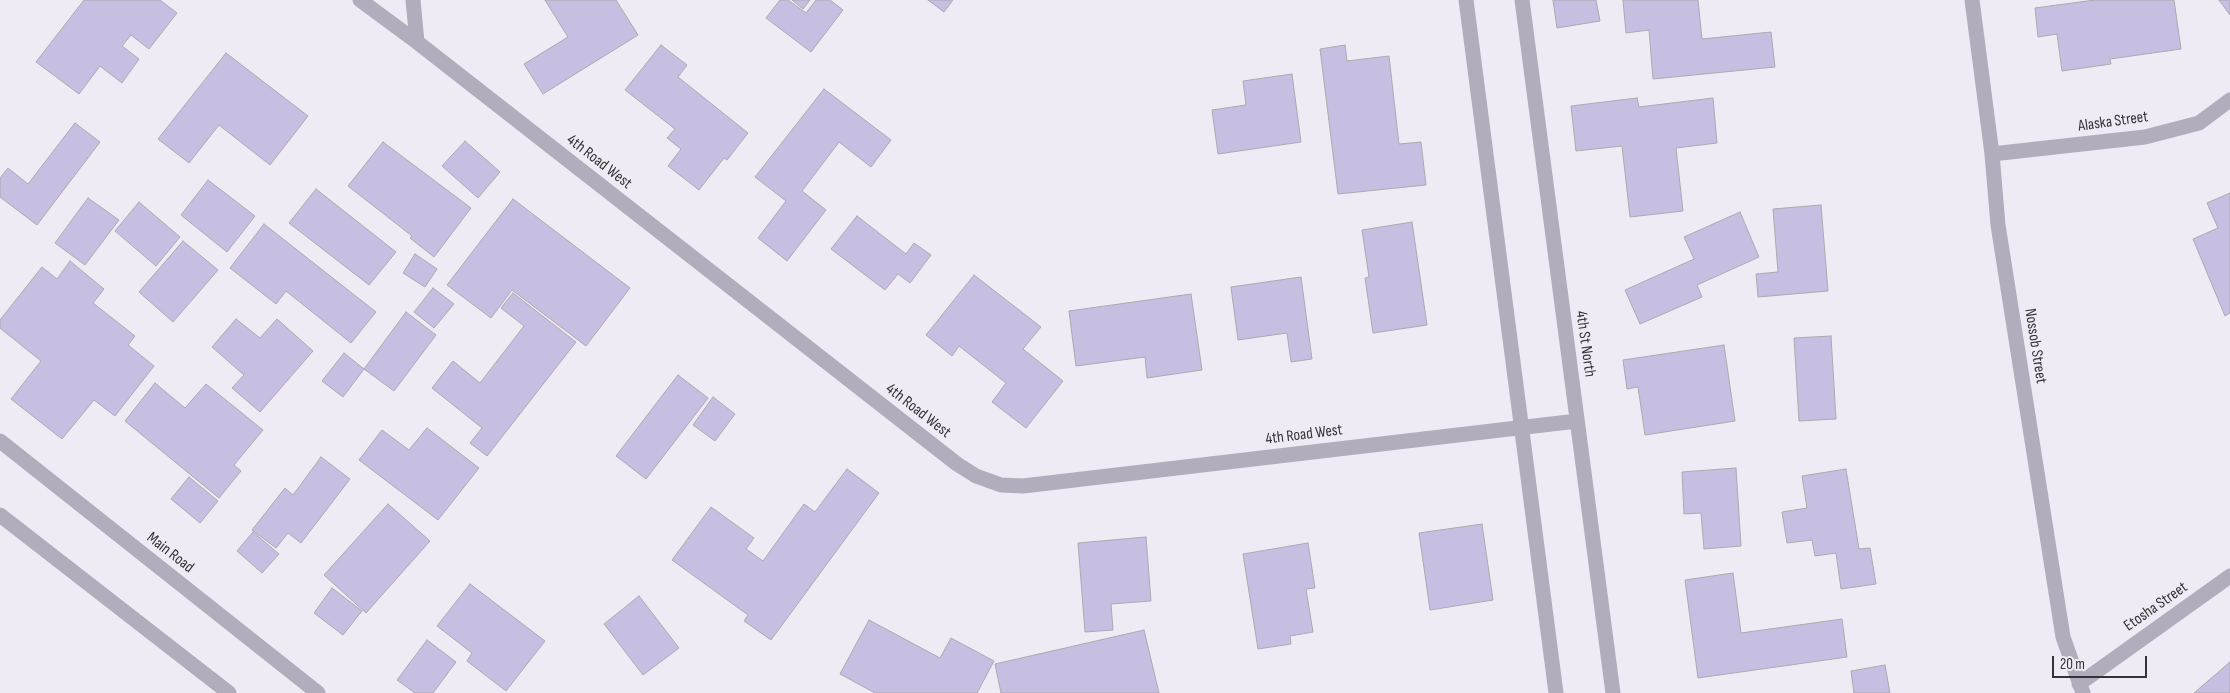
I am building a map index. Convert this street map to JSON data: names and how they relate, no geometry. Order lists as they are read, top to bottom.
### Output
{
  "streets": {
    "street": [
      "Alaska Street",
      "4th Road West",
      "4th St North",
      "Nossob Street",
      "Main Road",
      "Etosha Street"
    ]
  },
  "crossings": [
    ["Alaska Street", "Nossob Street"],
    ["4th Road West", "4th St North"],
    ["Nossob Street", "Etosha Street"]
  ],
  "scale_bar": "20 m"
}
